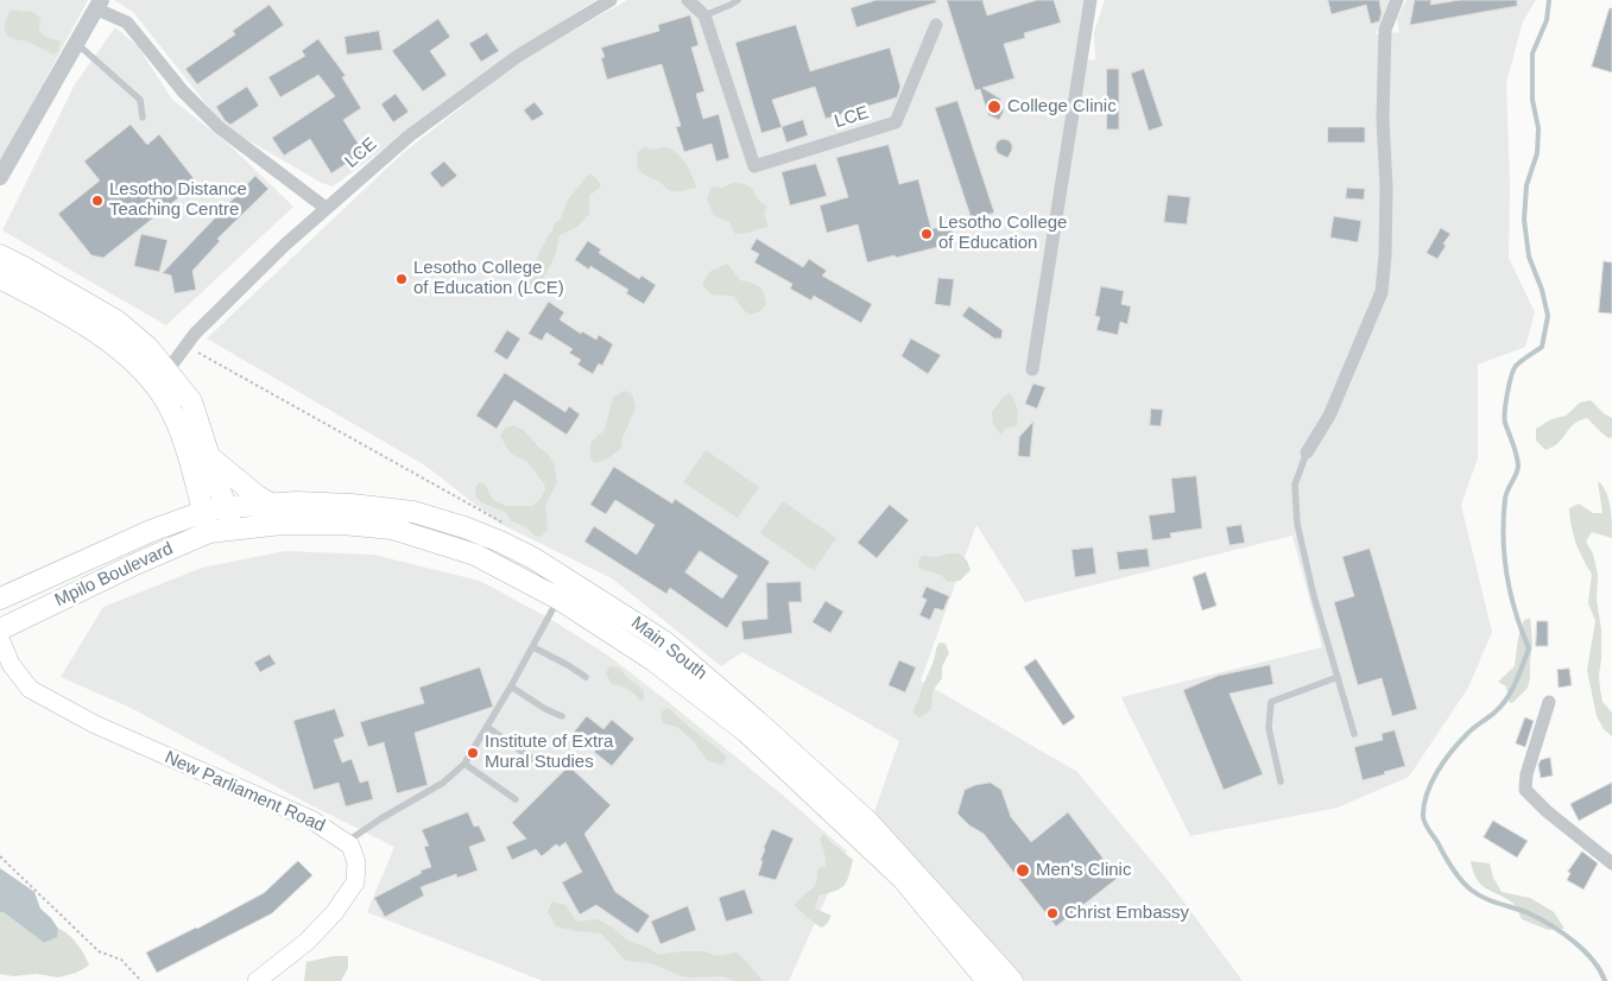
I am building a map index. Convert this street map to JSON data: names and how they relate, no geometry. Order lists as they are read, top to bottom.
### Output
{
  "streets": {
    "main road": ["Mpilo Boulevard", "Main South", "New Parliament Road"],
    "street": ["LCE"]
  },
  "crossings": [
    ["Mpilo Boulevard", "Main South"]
  ],
  "places": [
    "College Clinic",
    "Lesotho Distance Teaching Centre",
    "Lesotho College of Education",
    "Lesotho College of Education (LCE)",
    "Institute of Extra Mural Studies",
    "Men's Clinic",
    "Christ Embassy"
  ]
}
